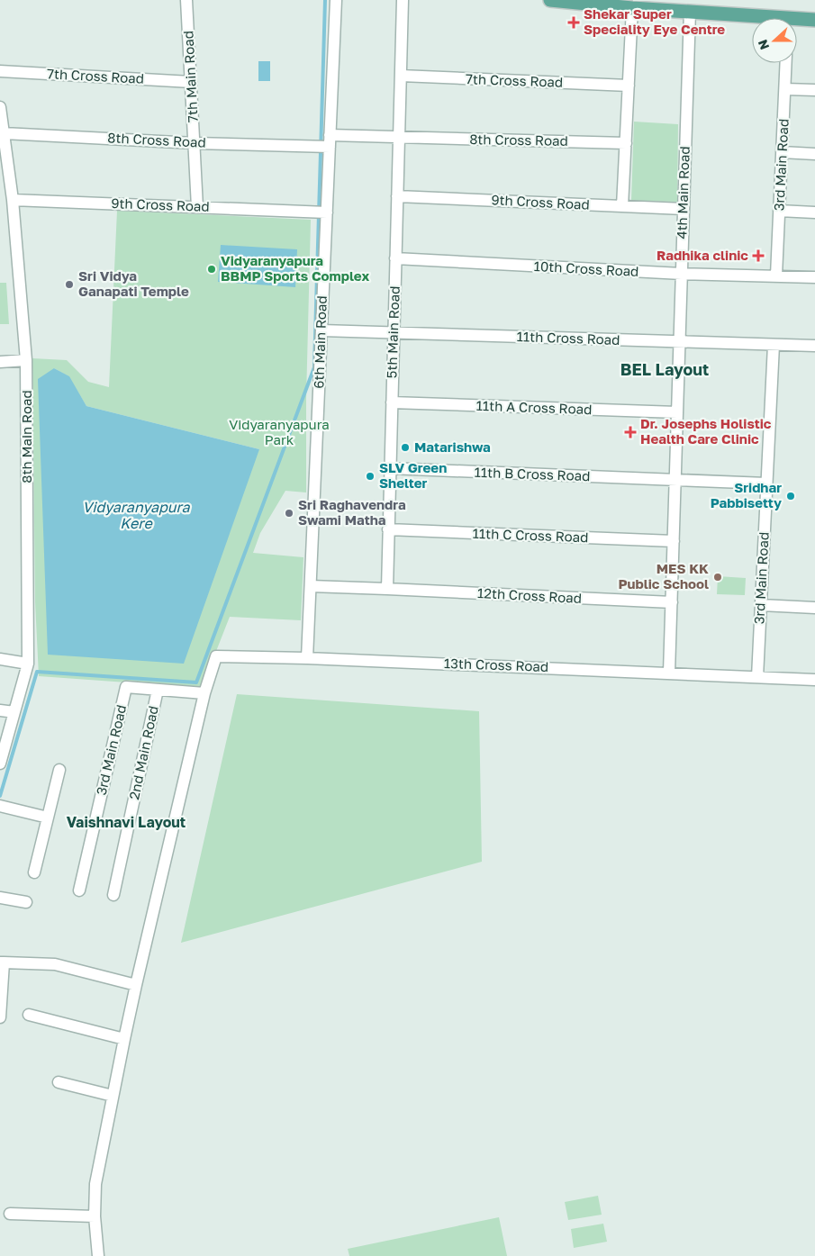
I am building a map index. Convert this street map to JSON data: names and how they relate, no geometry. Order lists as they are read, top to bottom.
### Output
{
  "streets": {
    "street": [
      "7th Cross Road",
      "7th Main Road",
      "8th Cross Road",
      "3rd Main Road",
      "4th Main Road",
      "9th Cross Road",
      "10th Cross Road",
      "5th Main Road",
      "11th Cross Road",
      "6th Main Road",
      "11th A Cross Road",
      "8th Main Road",
      "11th B Cross Road",
      "11th C Cross Road",
      "12th Cross Road",
      "13th Cross Road",
      "2nd Main Road"
    ]
  },
  "crossings": [
    ["7th Cross Road", "7th Main Road"],
    ["7th Cross Road", "5th Main Road"],
    ["7th Main Road", "8th Cross Road"],
    ["7th Main Road", "9th Cross Road"],
    ["8th Cross Road", "5th Main Road"],
    ["8th Cross Road", "6th Main Road"],
    ["8th Cross Road", "8th Main Road"],
    ["3rd Main Road", "10th Cross Road"],
    ["3rd Main Road", "11th Cross Road"],
    ["3rd Main Road", "11th B Cross Road"],
    ["3rd Main Road", "13th Cross Road"],
    ["3rd Main Road", "2nd Main Road"],
    ["4th Main Road", "9th Cross Road"],
    ["4th Main Road", "10th Cross Road"],
    ["4th Main Road", "11th Cross Road"],
    ["4th Main Road", "11th A Cross Road"],
    ["4th Main Road", "11th B Cross Road"],
    ["4th Main Road", "11th C Cross Road"],
    ["4th Main Road", "12th Cross Road"],
    ["4th Main Road", "13th Cross Road"],
    ["9th Cross Road", "5th Main Road"],
    ["9th Cross Road", "6th Main Road"],
    ["9th Cross Road", "8th Main Road"],
    ["10th Cross Road", "5th Main Road"],
    ["5th Main Road", "11th Cross Road"],
    ["5th Main Road", "11th A Cross Road"],
    ["5th Main Road", "11th B Cross Road"],
    ["5th Main Road", "11th C Cross Road"],
    ["5th Main Road", "12th Cross Road"],
    ["11th Cross Road", "6th Main Road"],
    ["6th Main Road", "13th Cross Road"]
  ],
  "districts": ["BEL Layout", "Vaishnavi Layout"],
  "water": ["Vidyaranyapura Kere"],
  "parks": ["Vidyaranyapura Park"],
  "places": {
    "health": ["Shekar Super Speciality Eye Centre", "Radhika clinic", "Dr. Josephs Holistic Health Care Clinic"],
    "other": [
      "Vidyaranyapura BBMP Sports Complex",
      "Sri Vidya Ganapati Temple",
      "Matarishwa",
      "SLV Green Shelter",
      "Sridhar Pabbisetty",
      "Sri Raghavendra Swami Matha",
      "MES KK Public School"
    ]
  },
  "north": "left"
}
